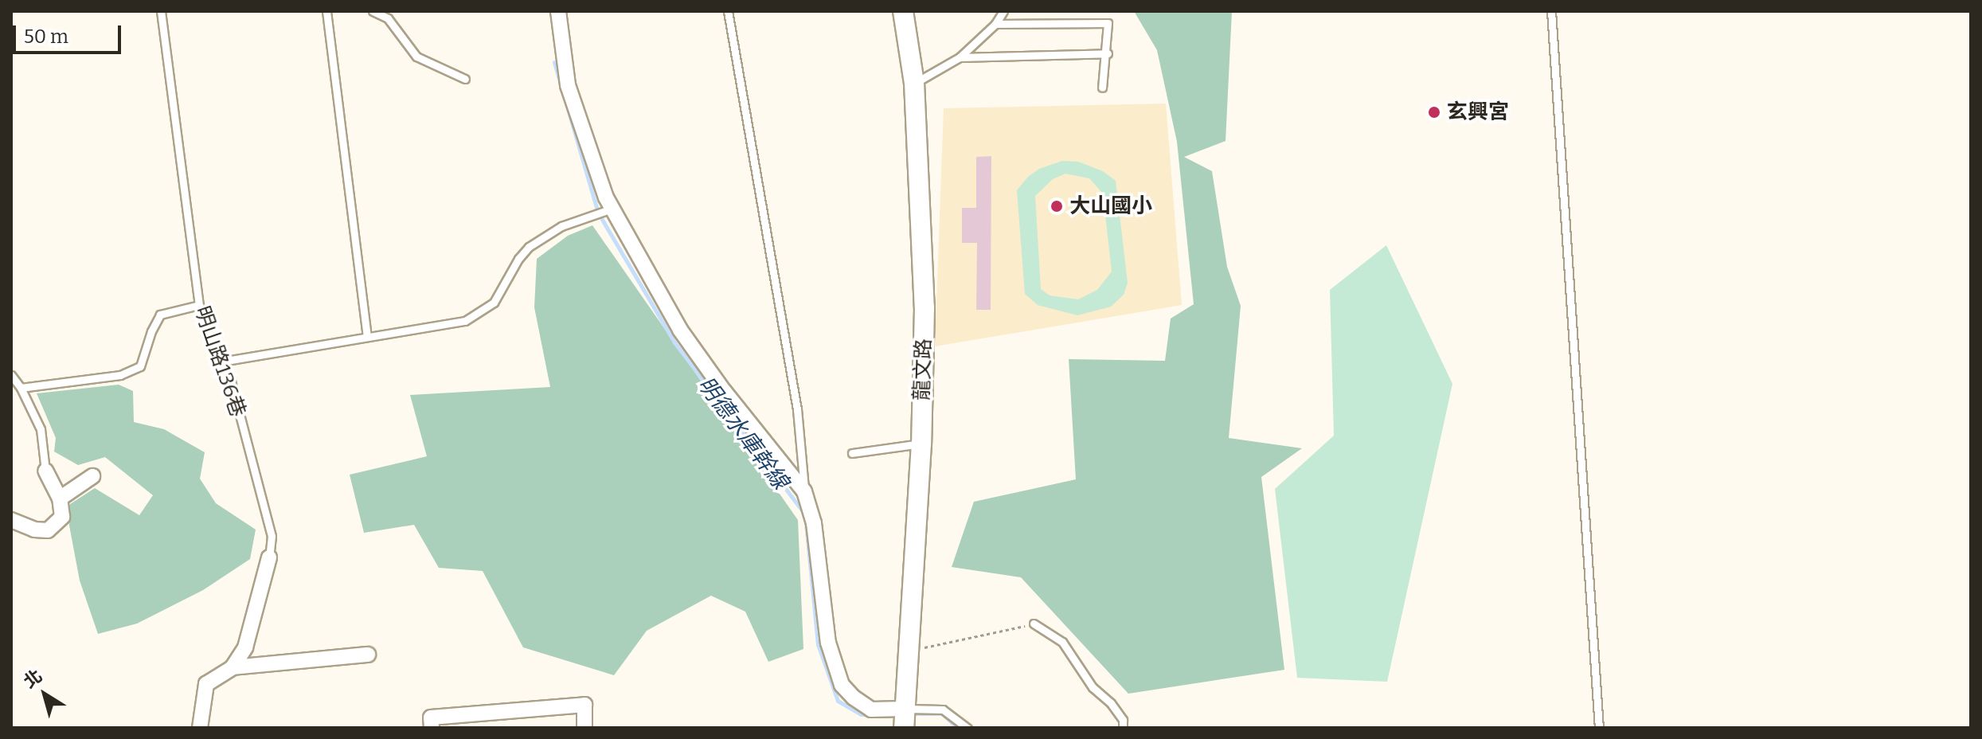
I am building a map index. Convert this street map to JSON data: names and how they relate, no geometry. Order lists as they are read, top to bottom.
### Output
{
  "streets": {
    "street": ["明山路136巷", "龍文路"]
  },
  "water": ["明德水庫幹線"],
  "places": ["玄興宮", "大山國小"],
  "scale_bar": "50 m",
  "north": "top left"
}
